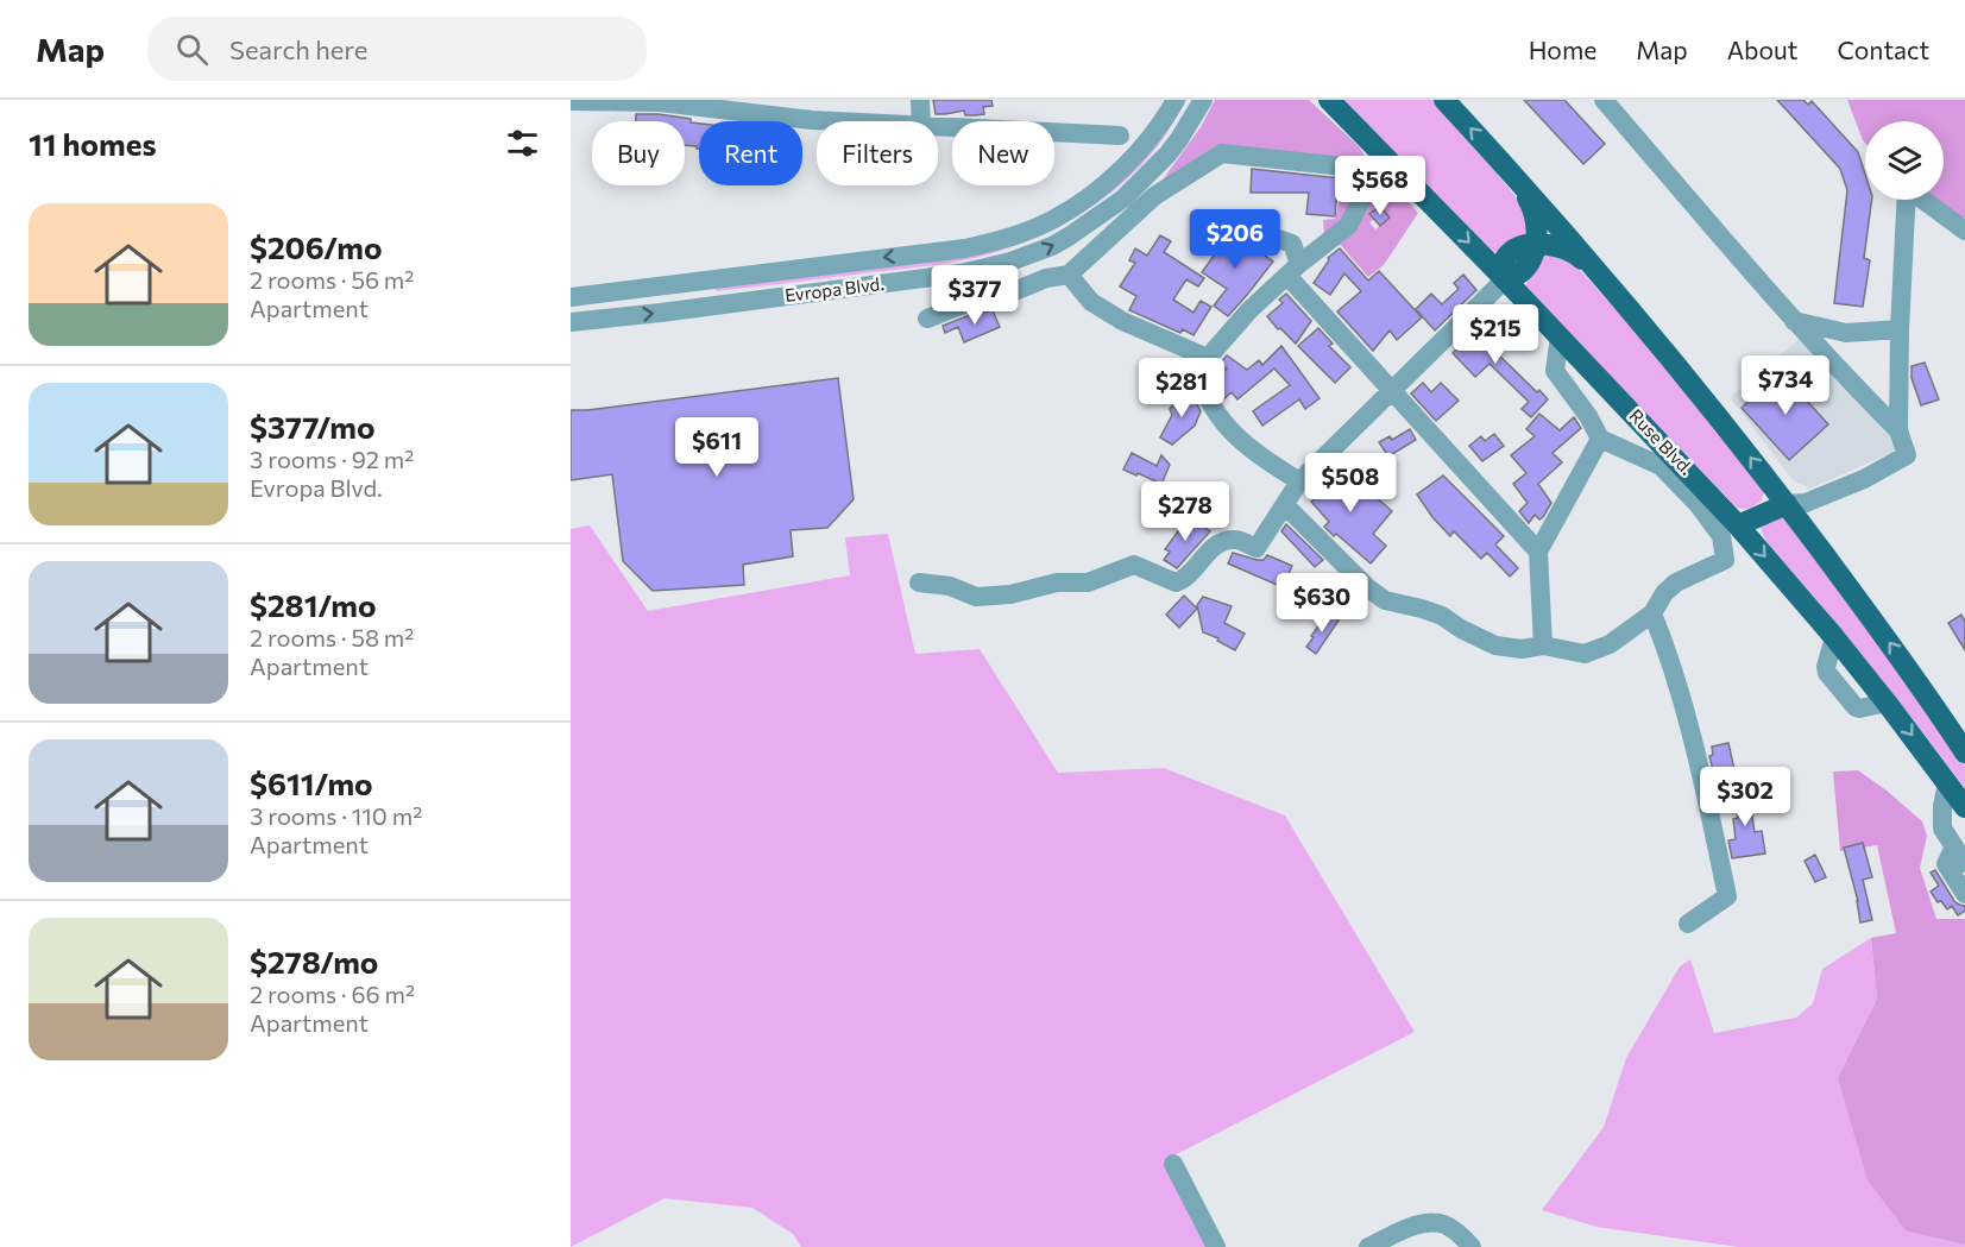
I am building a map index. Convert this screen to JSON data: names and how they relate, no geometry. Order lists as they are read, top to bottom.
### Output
{
  "streets": {
    "main road": ["Ruse Blvd."],
    "street": ["Evropa Blvd."]
  },
  "page": {
    "header": "Map",
    "search": "Search here",
    "nav": [
      "Home",
      "Map",
      "About",
      "Contact"
    ],
    "heading": "11 homes",
    "chip": [
      "Buy",
      "Rent",
      "Filters",
      "New"
    ],
    "price": [
      "$568",
      "$206",
      "$377",
      "$215",
      "$734",
      "$281",
      "$611",
      "$508",
      "$278",
      "$630",
      "$302"
    ],
    "list": [
      {
        "name": "$206/mo",
        "note": "2 rooms · 56 m² · Apartment"
      },
      {
        "name": "$377/mo",
        "note": "3 rooms · 92 m² · Evropa Blvd."
      },
      {
        "name": "$281/mo",
        "note": "2 rooms · 58 m² · Apartment"
      },
      {
        "name": "$611/mo",
        "note": "3 rooms · 110 m² · Apartment"
      },
      {
        "name": "$278/mo",
        "note": "2 rooms · 66 m² · Apartment"
      }
    ]
  }
}
